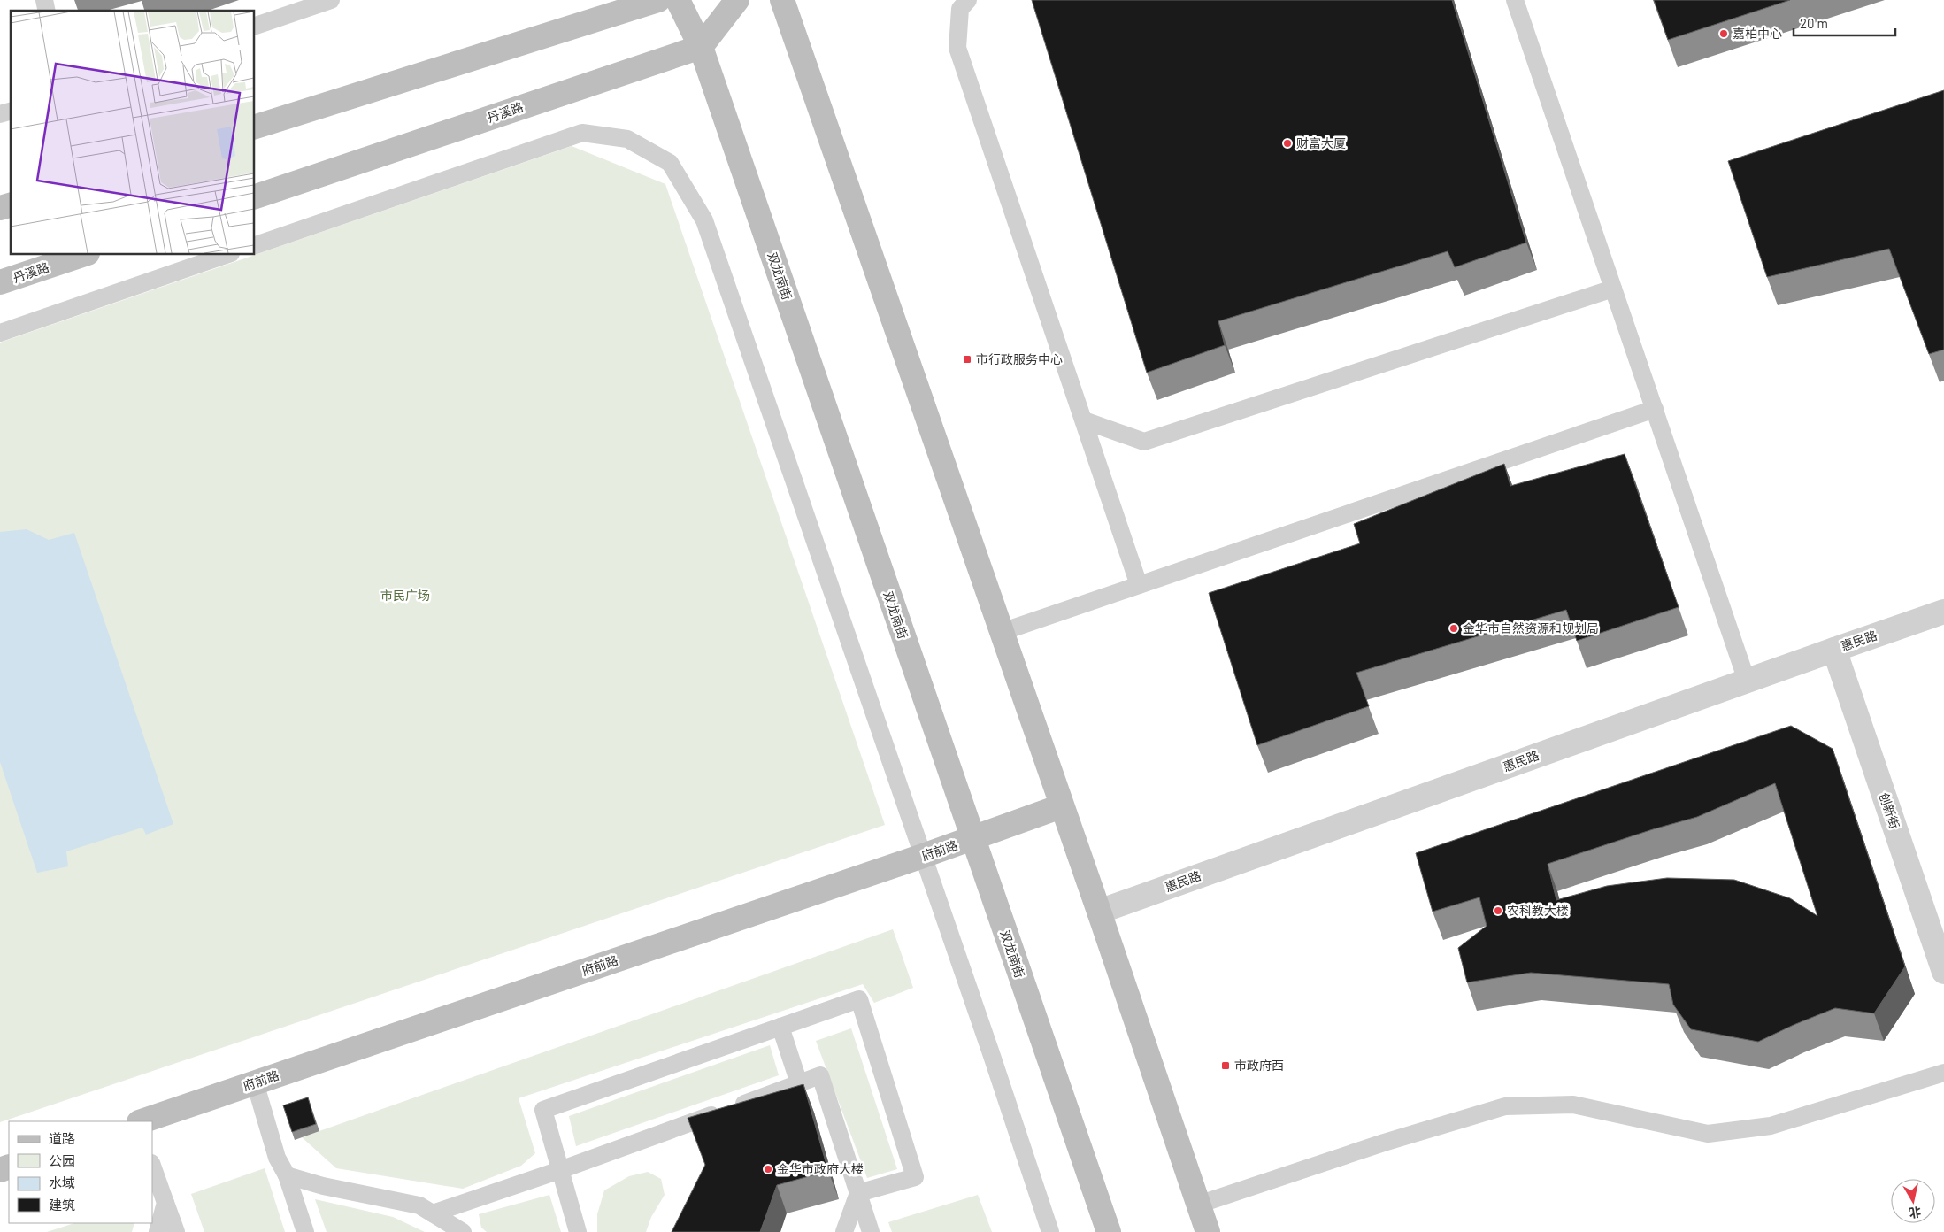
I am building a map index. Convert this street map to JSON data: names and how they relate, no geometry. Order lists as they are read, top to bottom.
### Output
{
  "streets": {
    "main road": ["丹溪路", "双龙南街", "府前路"],
    "street": ["惠民路", "创新街"]
  },
  "crossings": [
    ["丹溪路", "双龙南街"],
    ["双龙南街", "府前路"],
    ["惠民路", "创新街"]
  ],
  "parks": ["市民广场"],
  "places": {
    "other": [
      "嘉柏中心",
      "财富大厦",
      "金华市自然资源和规划局",
      "农科教大楼",
      "金华市政府大楼"
    ],
    "transit": ["市行政服务中心", "市政府西"]
  },
  "legend": [
    "道路",
    "公园",
    "水域",
    "建筑"
  ],
  "scale_bar": "20 m",
  "north": "bottom"
}
